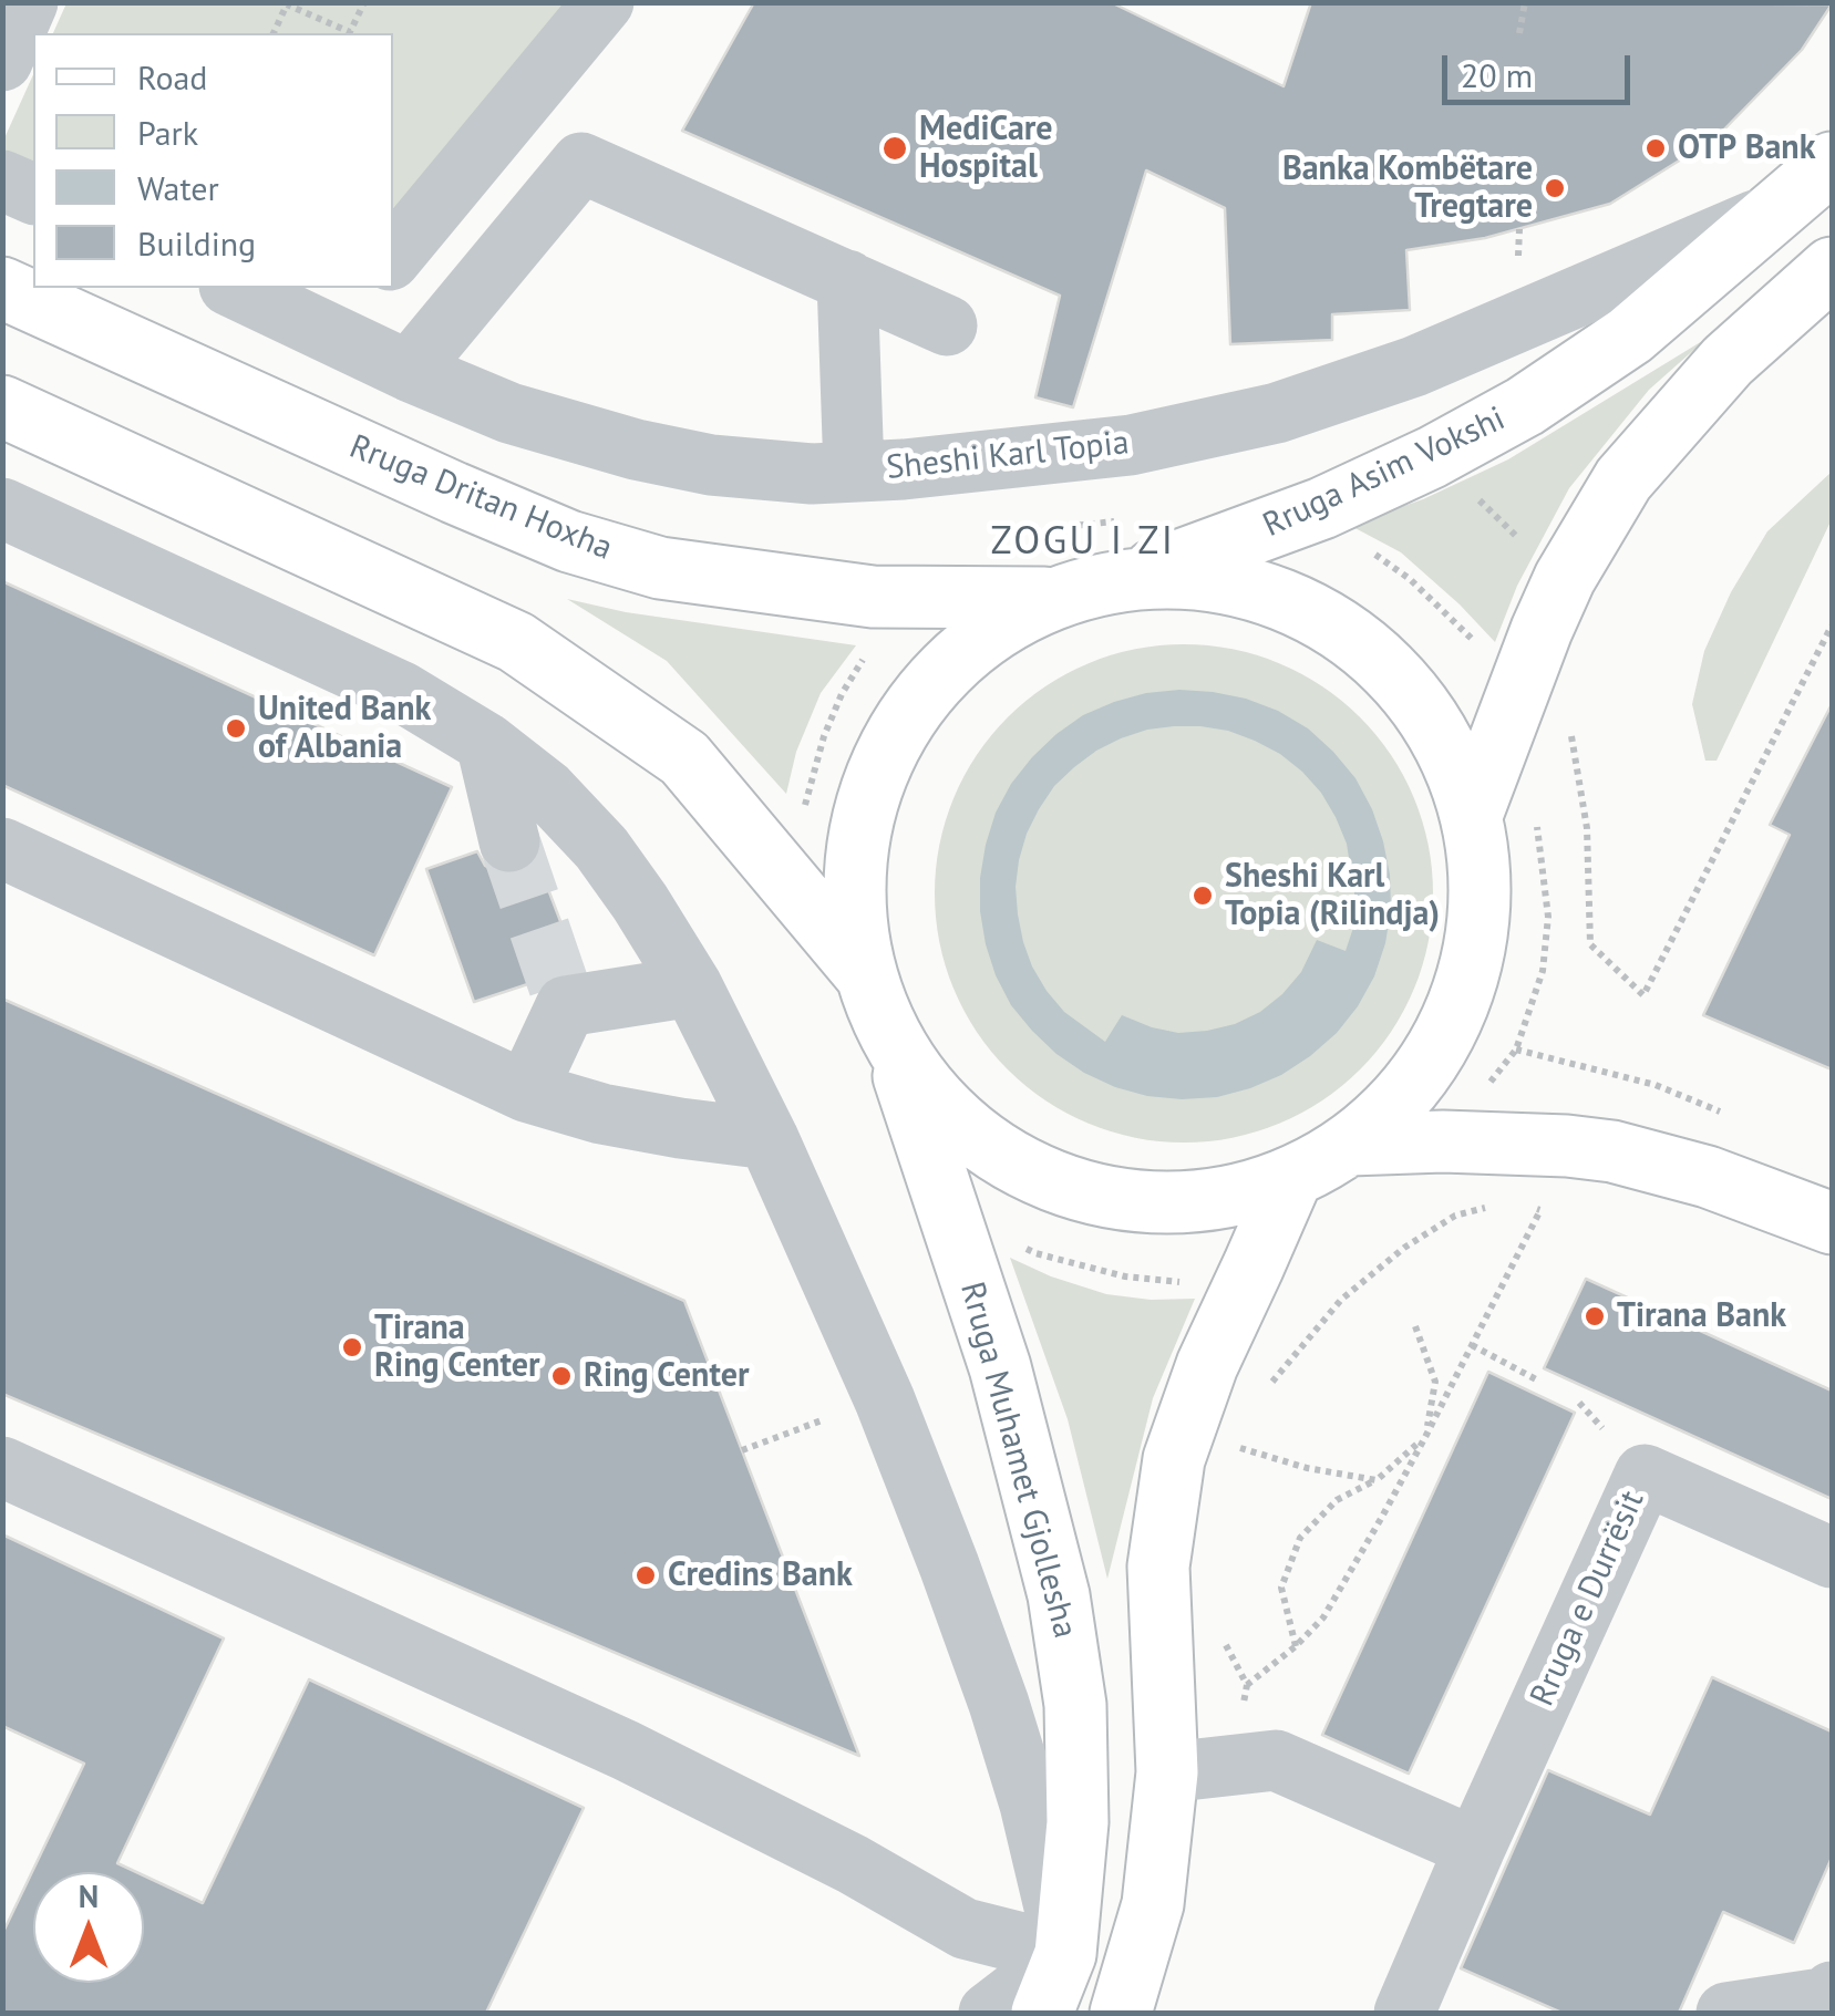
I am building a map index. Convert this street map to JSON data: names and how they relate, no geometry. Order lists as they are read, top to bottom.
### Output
{
  "streets": {
    "main road": ["Rruga Asim Vokshi", "Rruga Dritan Hoxha", "Rruga Muhamet Gjollesha"],
    "street": ["Sheshi Karl Topia", "Rruga e Durrësit"]
  },
  "crossings": [
    ["Sheshi Karl Topia", "Rruga Asim Vokshi"]
  ],
  "districts": ["ZOGU I ZI"],
  "places": [
    "MediCare Hospital",
    "OTP Bank",
    "Banka Kombëtare Tregtare",
    "United Bank of Albania",
    "Sheshi Karl Topia (Rilindja)",
    "Tirana Bank",
    "Tirana Ring Center",
    "Ring Center",
    "Credins Bank"
  ],
  "legend": [
    "Road",
    "Park",
    "Water",
    "Building"
  ],
  "scale_bar": "20 m",
  "north": "top"
}
